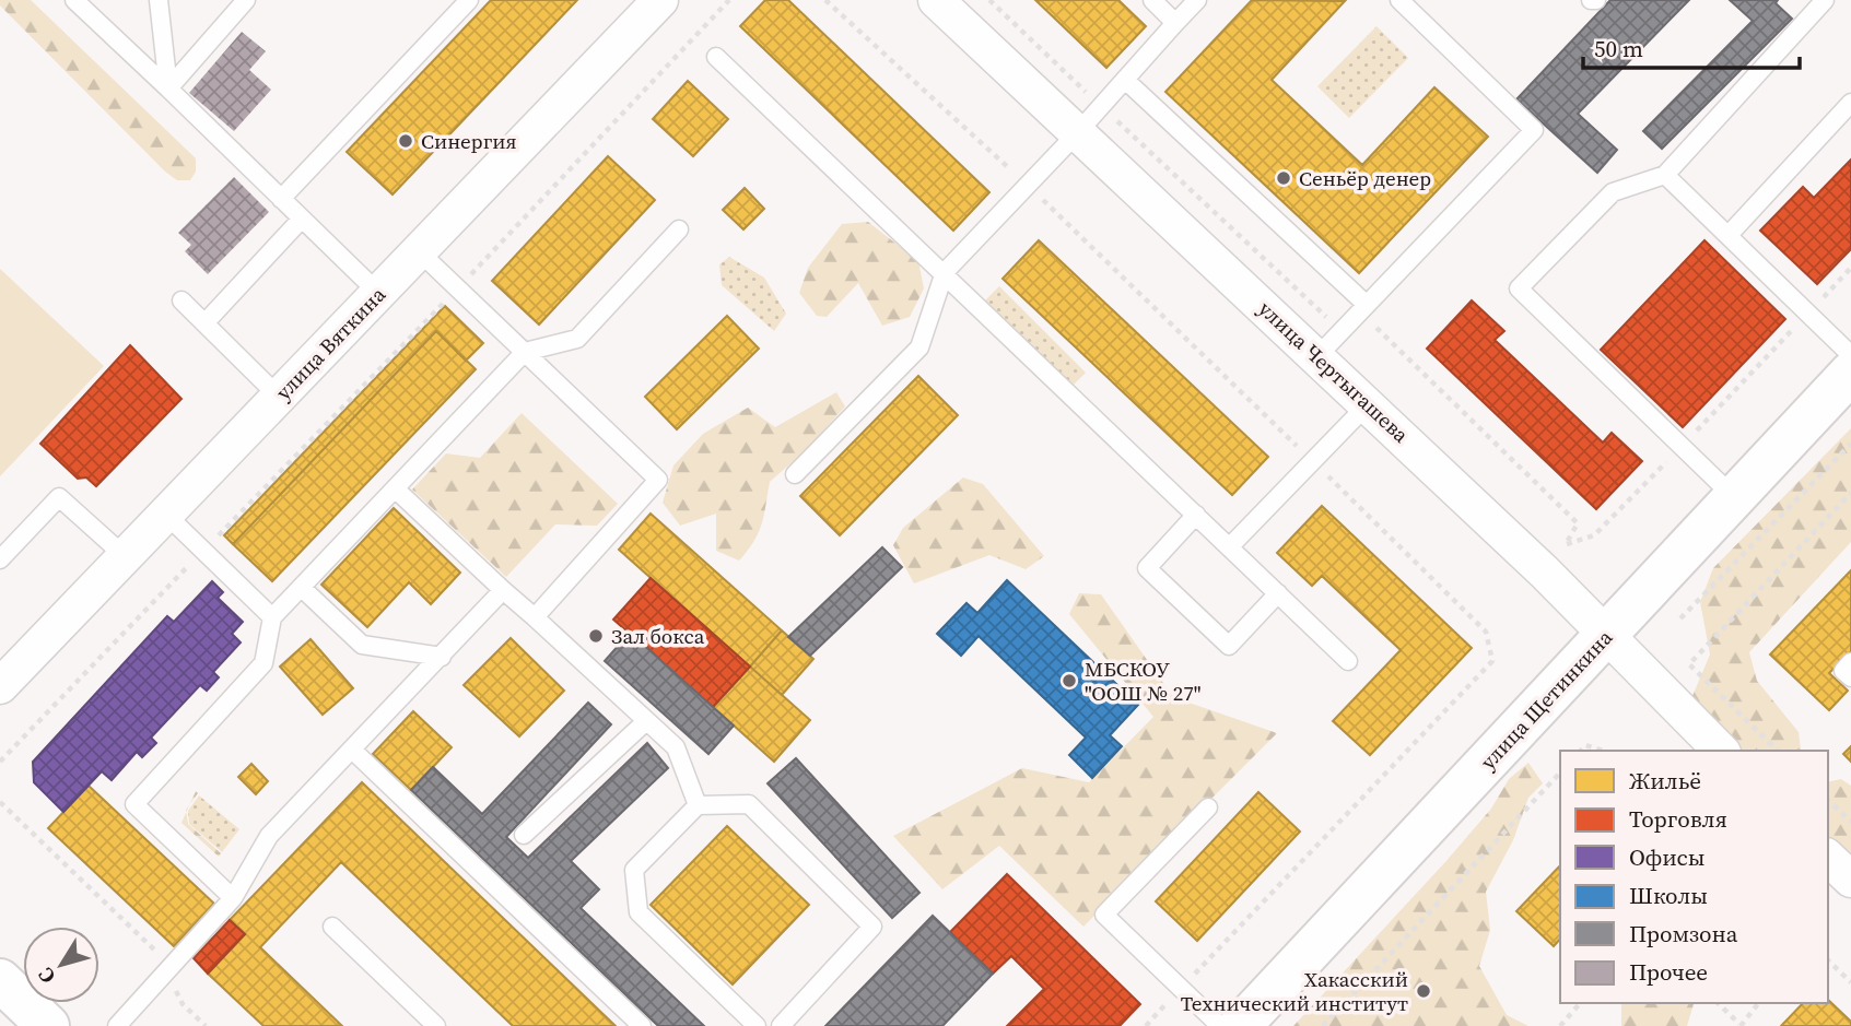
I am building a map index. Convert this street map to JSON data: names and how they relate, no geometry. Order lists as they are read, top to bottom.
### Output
{
  "streets": {
    "main road": ["улица Щетинкина"],
    "street": ["улица Вяткина", "улица Чертыгашева"]
  },
  "crossings": [
    ["улица Чертыгашева", "улица Щетинкина"]
  ],
  "places": [
    "Синергия",
    "Сеньёр денер",
    "Зал бокса",
    "МБСКОУ \"ООШ № 27\"",
    "Хакасский Технический институт"
  ],
  "legend": [
    "Жильё",
    "Торговля",
    "Офисы",
    "Школы",
    "Промзона",
    "Прочее"
  ],
  "scale_bar": "50 m",
  "north": "bottom left"
}
